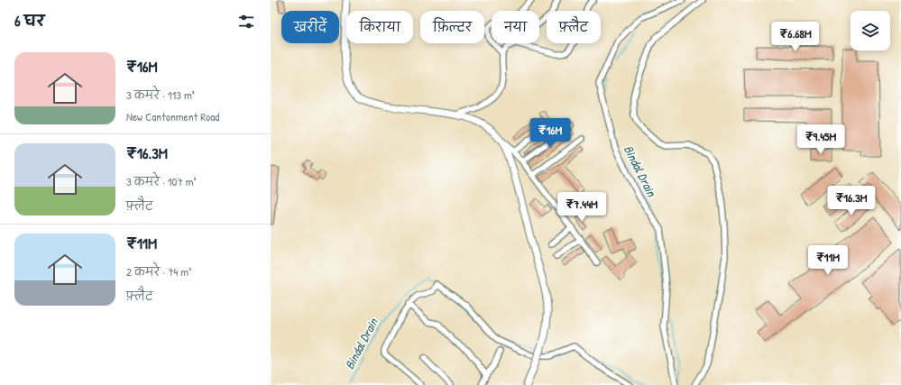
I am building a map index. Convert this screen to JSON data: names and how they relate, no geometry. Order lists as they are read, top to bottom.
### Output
{
  "water": ["Bindal Drain"],
  "page": {
    "heading": "6 घर",
    "chip": [
      "खरीदें",
      "किराया",
      "फ़िल्टर",
      "नया",
      "फ़्लैट"
    ],
    "price": [
      "₹6.68M",
      "₹16M",
      "₹9.45M",
      "₹16.3M",
      "₹7.44M",
      "₹11M"
    ],
    "list": [
      {
        "name": "₹16M",
        "note": "3 कमरे · 113 m² · New Cantonment Road"
      },
      {
        "name": "₹16.3M",
        "note": "3 कमरे · 107 m² · फ़्लैट"
      },
      {
        "name": "₹11M",
        "note": "2 कमरे · 74 m² · फ़्लैट"
      }
    ]
  }
}
